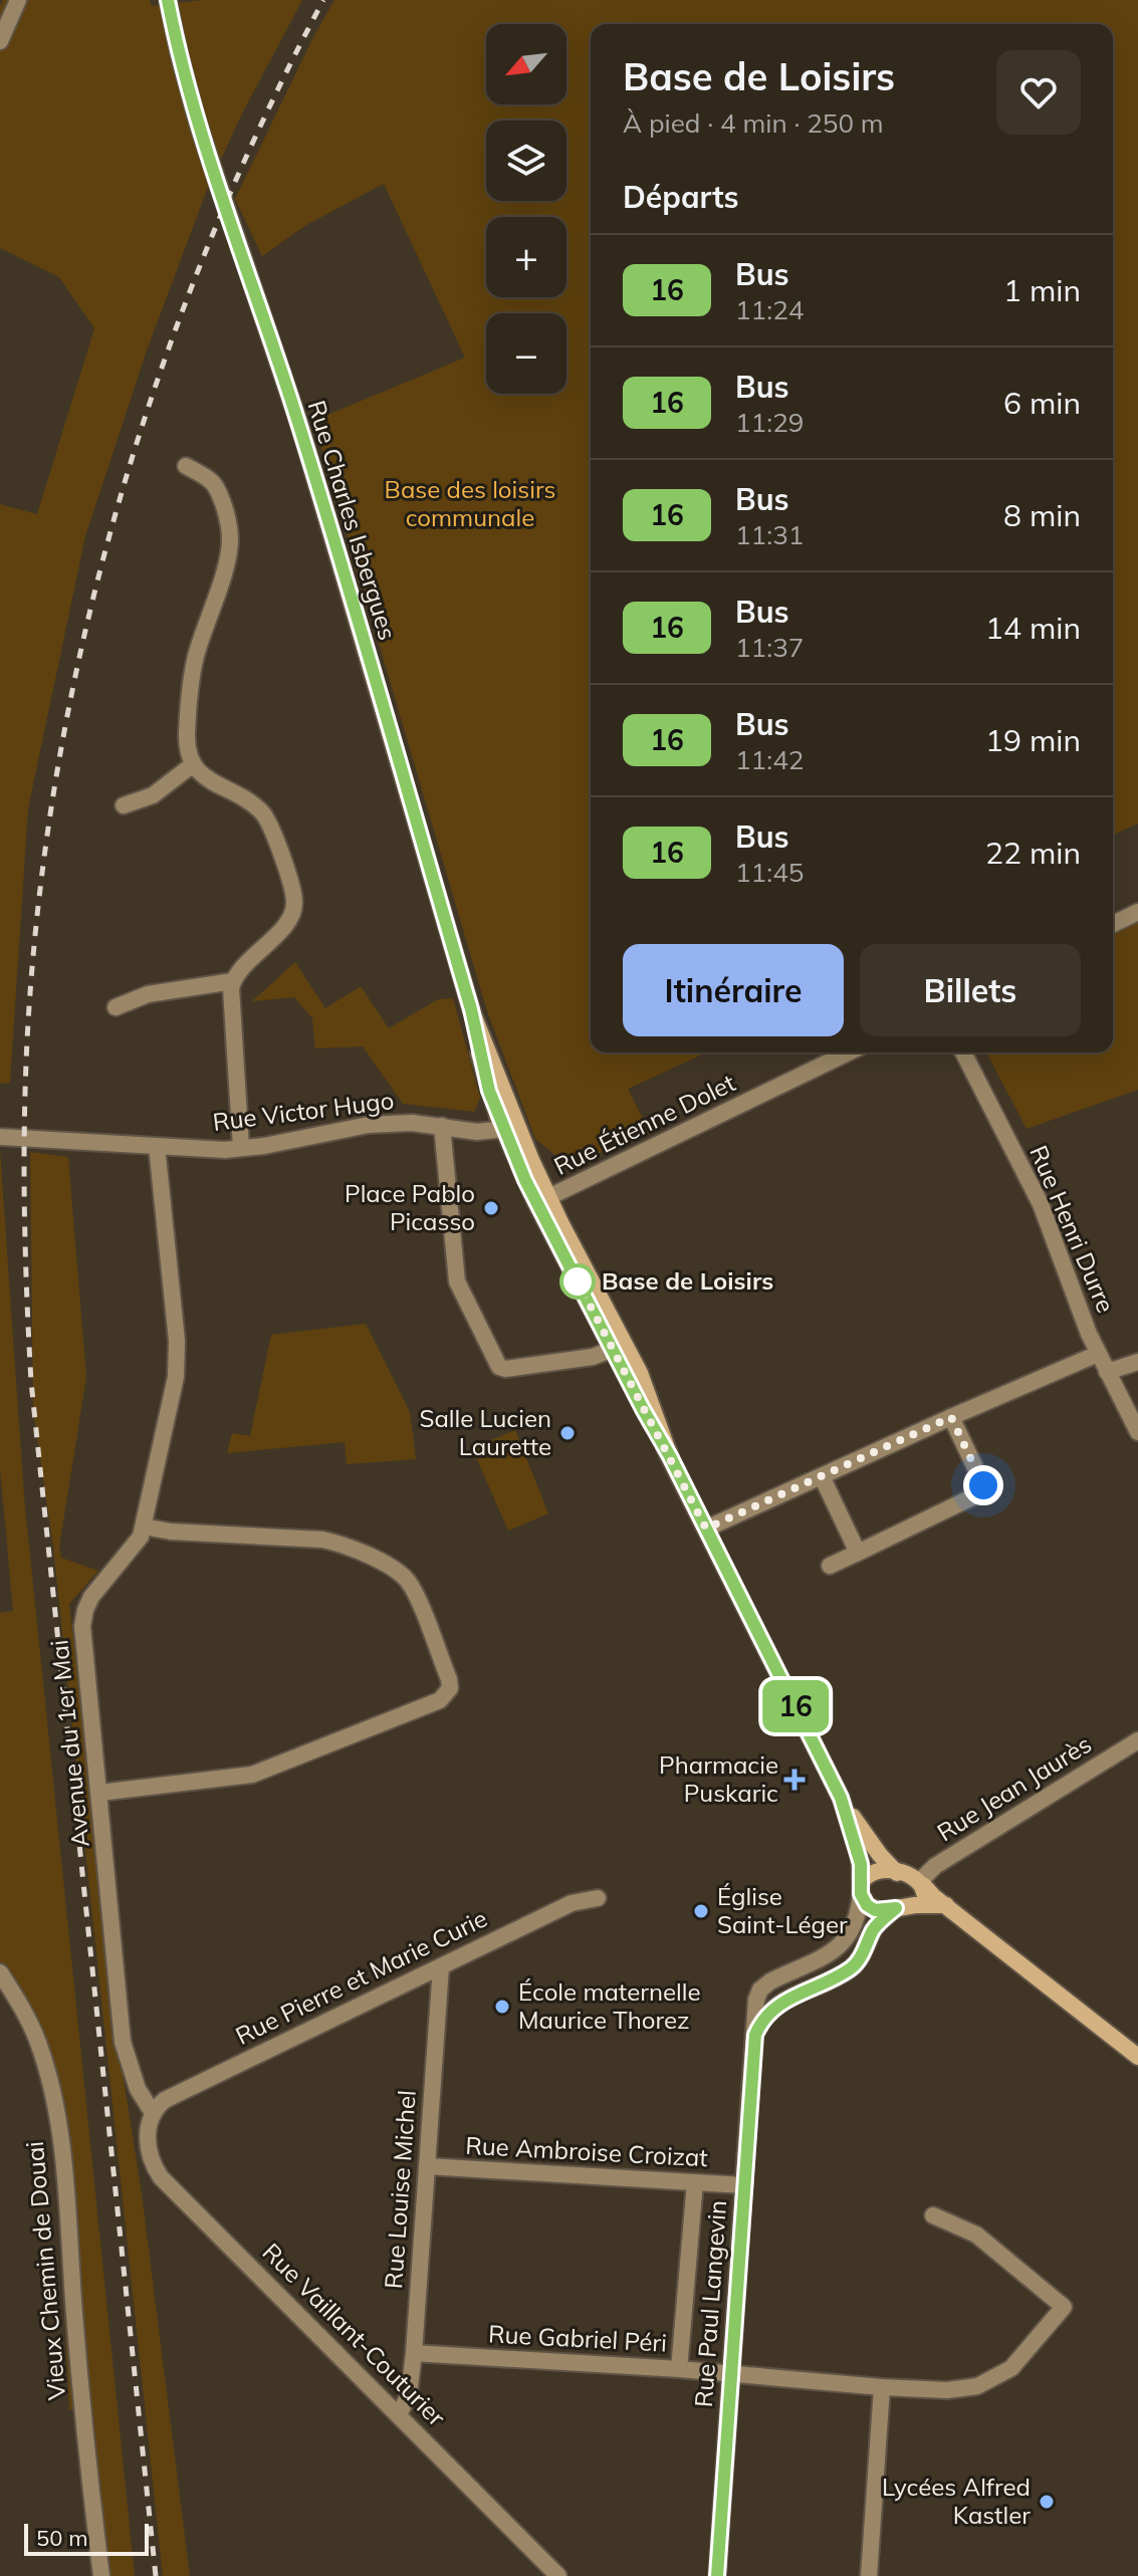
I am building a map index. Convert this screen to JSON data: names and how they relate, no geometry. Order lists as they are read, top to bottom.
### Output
{
  "streets": {
    "main road": ["Rue Charles Isbergues"],
    "street": [
      "Rue Victor Hugo",
      "Rue Étienne Dolet",
      "Rue Henri Durre",
      "Avenue du 1er Mai",
      "Rue Jean Jaurès",
      "Rue Pierre et Marie Curie",
      "Rue Ambroise Croizat",
      "Rue Louise Michel",
      "Vieux Chemin de Douai",
      "Rue Paul Langevin",
      "Rue Vaillant-Couturier",
      "Rue Gabriel Péri"
    ]
  },
  "crossings": [
    ["Rue Charles Isbergues", "Rue Victor Hugo"],
    ["Rue Charles Isbergues", "Rue Étienne Dolet"],
    ["Rue Charles Isbergues", "Rue Paul Langevin"],
    ["Rue Victor Hugo", "Avenue du 1er Mai"],
    ["Avenue du 1er Mai", "Rue Pierre et Marie Curie"],
    ["Avenue du 1er Mai", "Rue Vaillant-Couturier"],
    ["Rue Pierre et Marie Curie", "Rue Louise Michel"],
    ["Rue Pierre et Marie Curie", "Rue Vaillant-Couturier"],
    ["Rue Ambroise Croizat", "Rue Louise Michel"],
    ["Rue Ambroise Croizat", "Rue Paul Langevin"],
    ["Rue Louise Michel", "Rue Vaillant-Couturier"],
    ["Rue Louise Michel", "Rue Gabriel Péri"],
    ["Rue Paul Langevin", "Rue Gabriel Péri"]
  ],
  "parks": ["Base des loisirs communale"],
  "places": {
    "other": [
      "Place Pablo Picasso",
      "Base de Loisirs",
      "Salle Lucien Laurette",
      "Église Saint-Léger",
      "École maternelle Maurice Thorez",
      "Lycées Alfred Kastler"
    ],
    "health": ["Pharmacie Puskaric"]
  },
  "lines": ["bus line 16"],
  "scale_bar": "50 m",
  "north": "bottom left",
  "page": {
    "on_map": "16",
    "map_buttons": ["+", "−"],
    "heading": [
      ["Base de Loisirs", "À pied · 4 min · 250 m"],
      "Départs"
    ],
    "list": [
      {
        "mark": "16",
        "name": "Bus",
        "note": "11:24",
        "value": "1 min"
      },
      {
        "mark": "16",
        "name": "Bus",
        "note": "11:29",
        "value": "6 min"
      },
      {
        "mark": "16",
        "name": "Bus",
        "note": "11:31",
        "value": "8 min"
      },
      {
        "mark": "16",
        "name": "Bus",
        "note": "11:37",
        "value": "14 min"
      },
      {
        "mark": "16",
        "name": "Bus",
        "note": "11:42",
        "value": "19 min"
      },
      {
        "mark": "16",
        "name": "Bus",
        "note": "11:45",
        "value": "22 min"
      }
    ],
    "buttons": ["Itinéraire", "Billets"],
    "scale": "50 m"
  }
}
